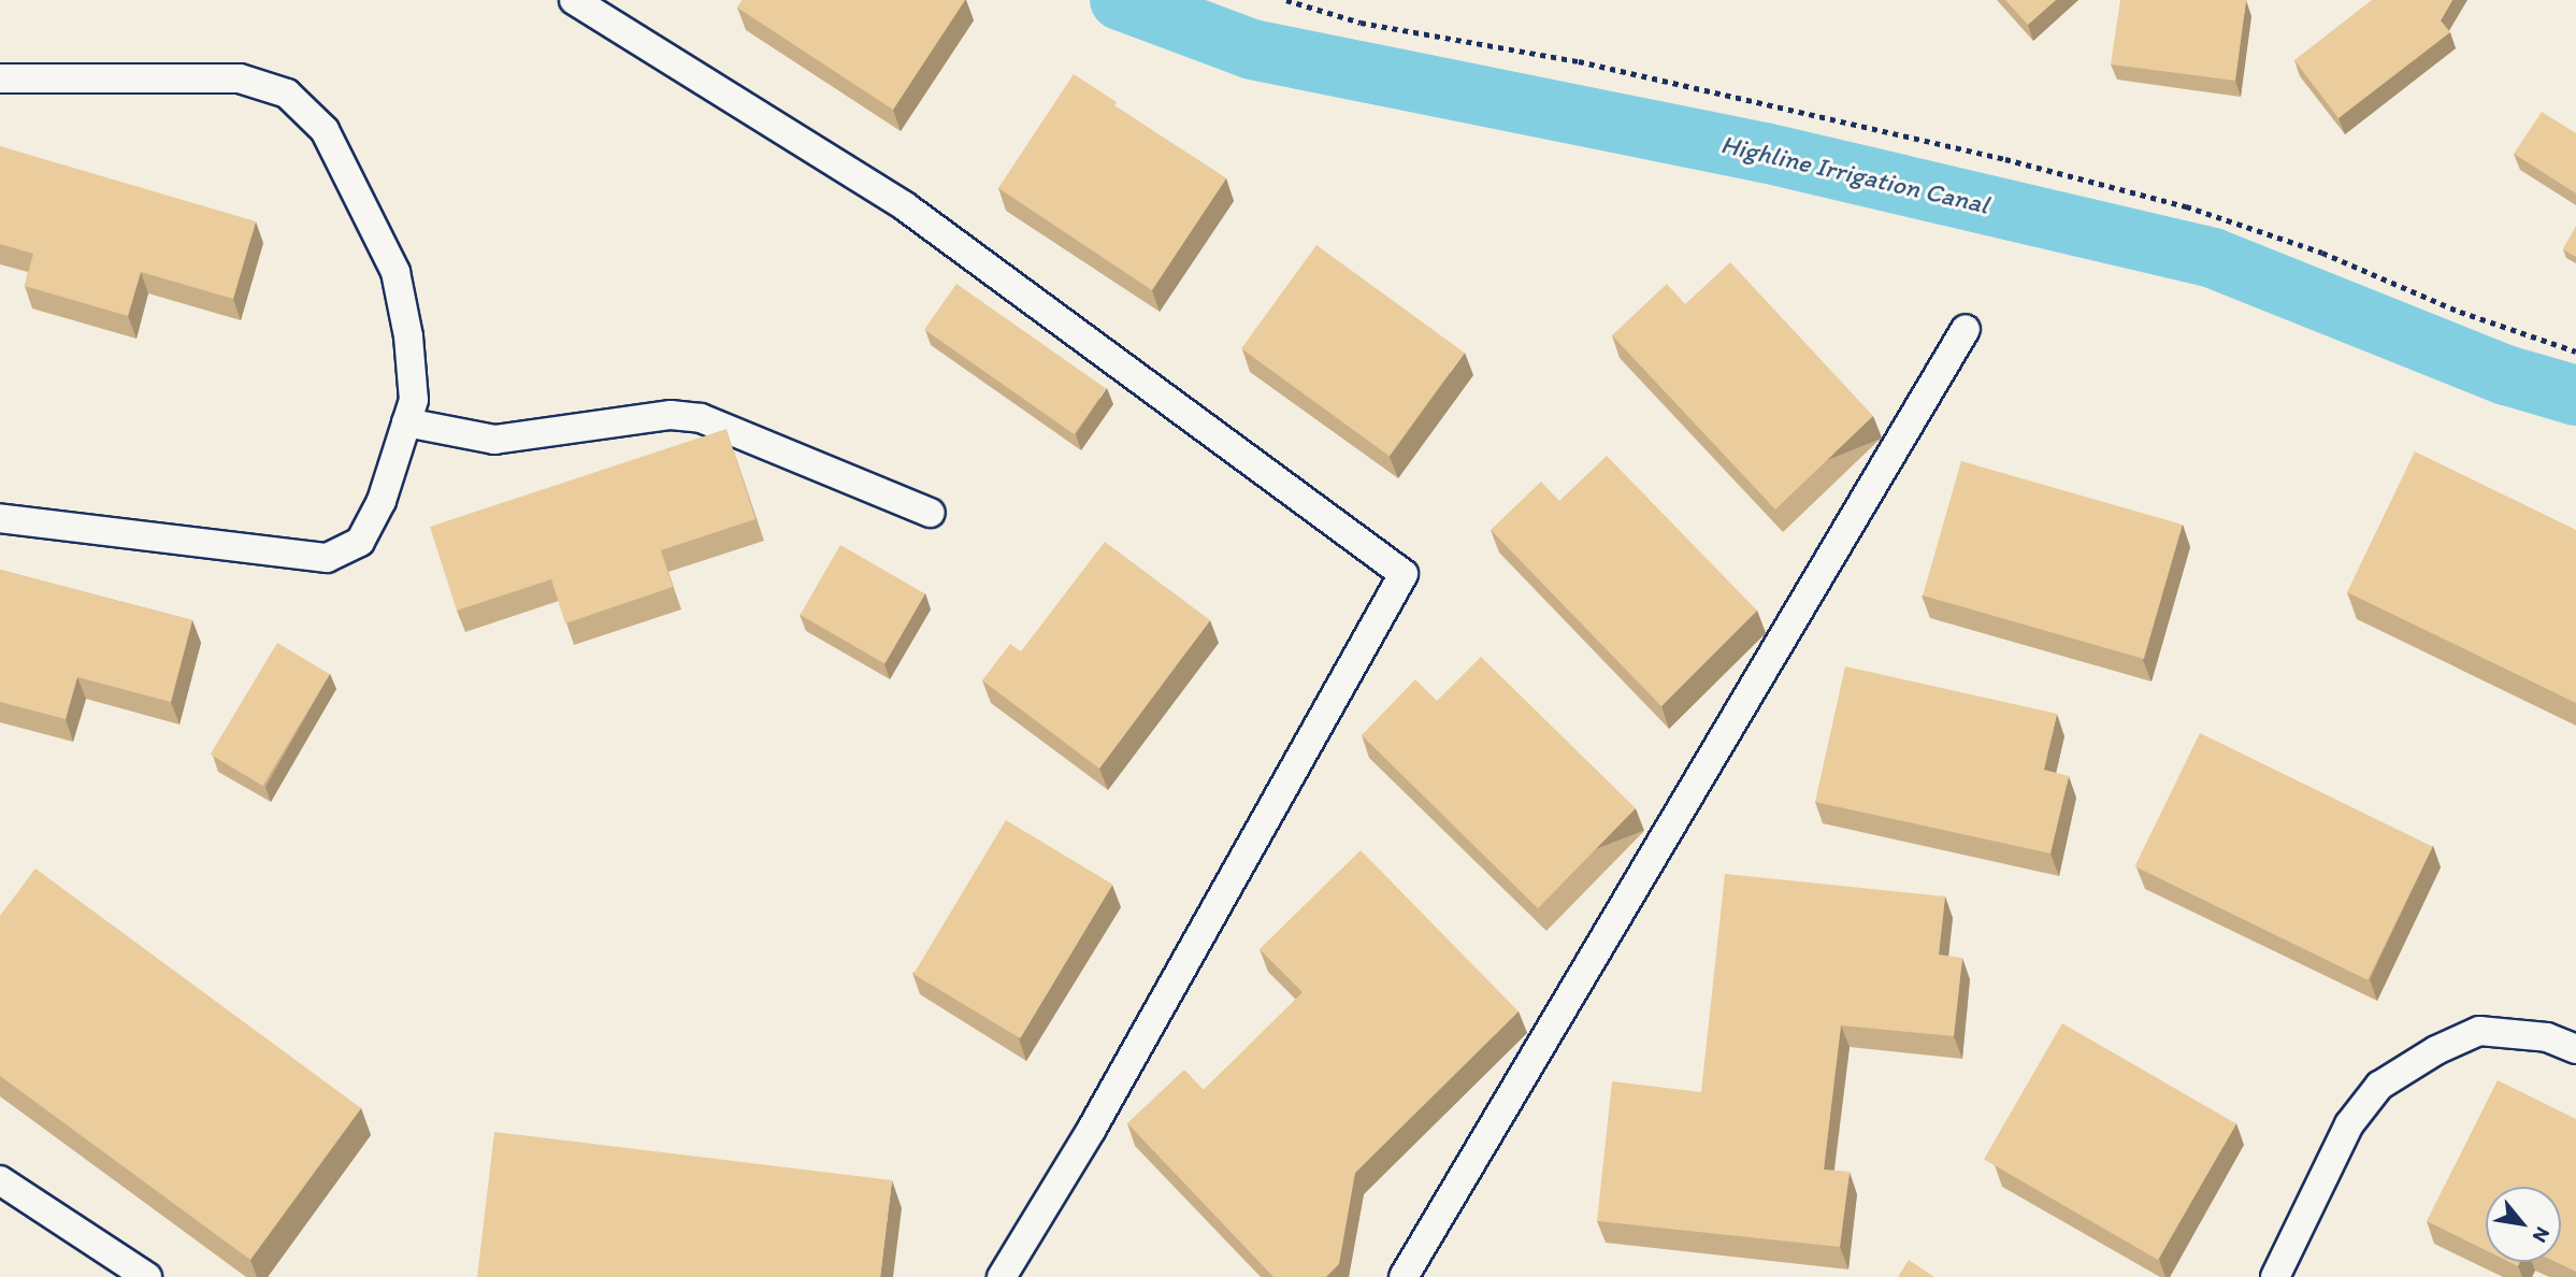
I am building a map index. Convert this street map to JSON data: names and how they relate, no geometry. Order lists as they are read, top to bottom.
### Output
{
  "water": ["Highline Irrigation Canal"],
  "north": "bottom right"
}
